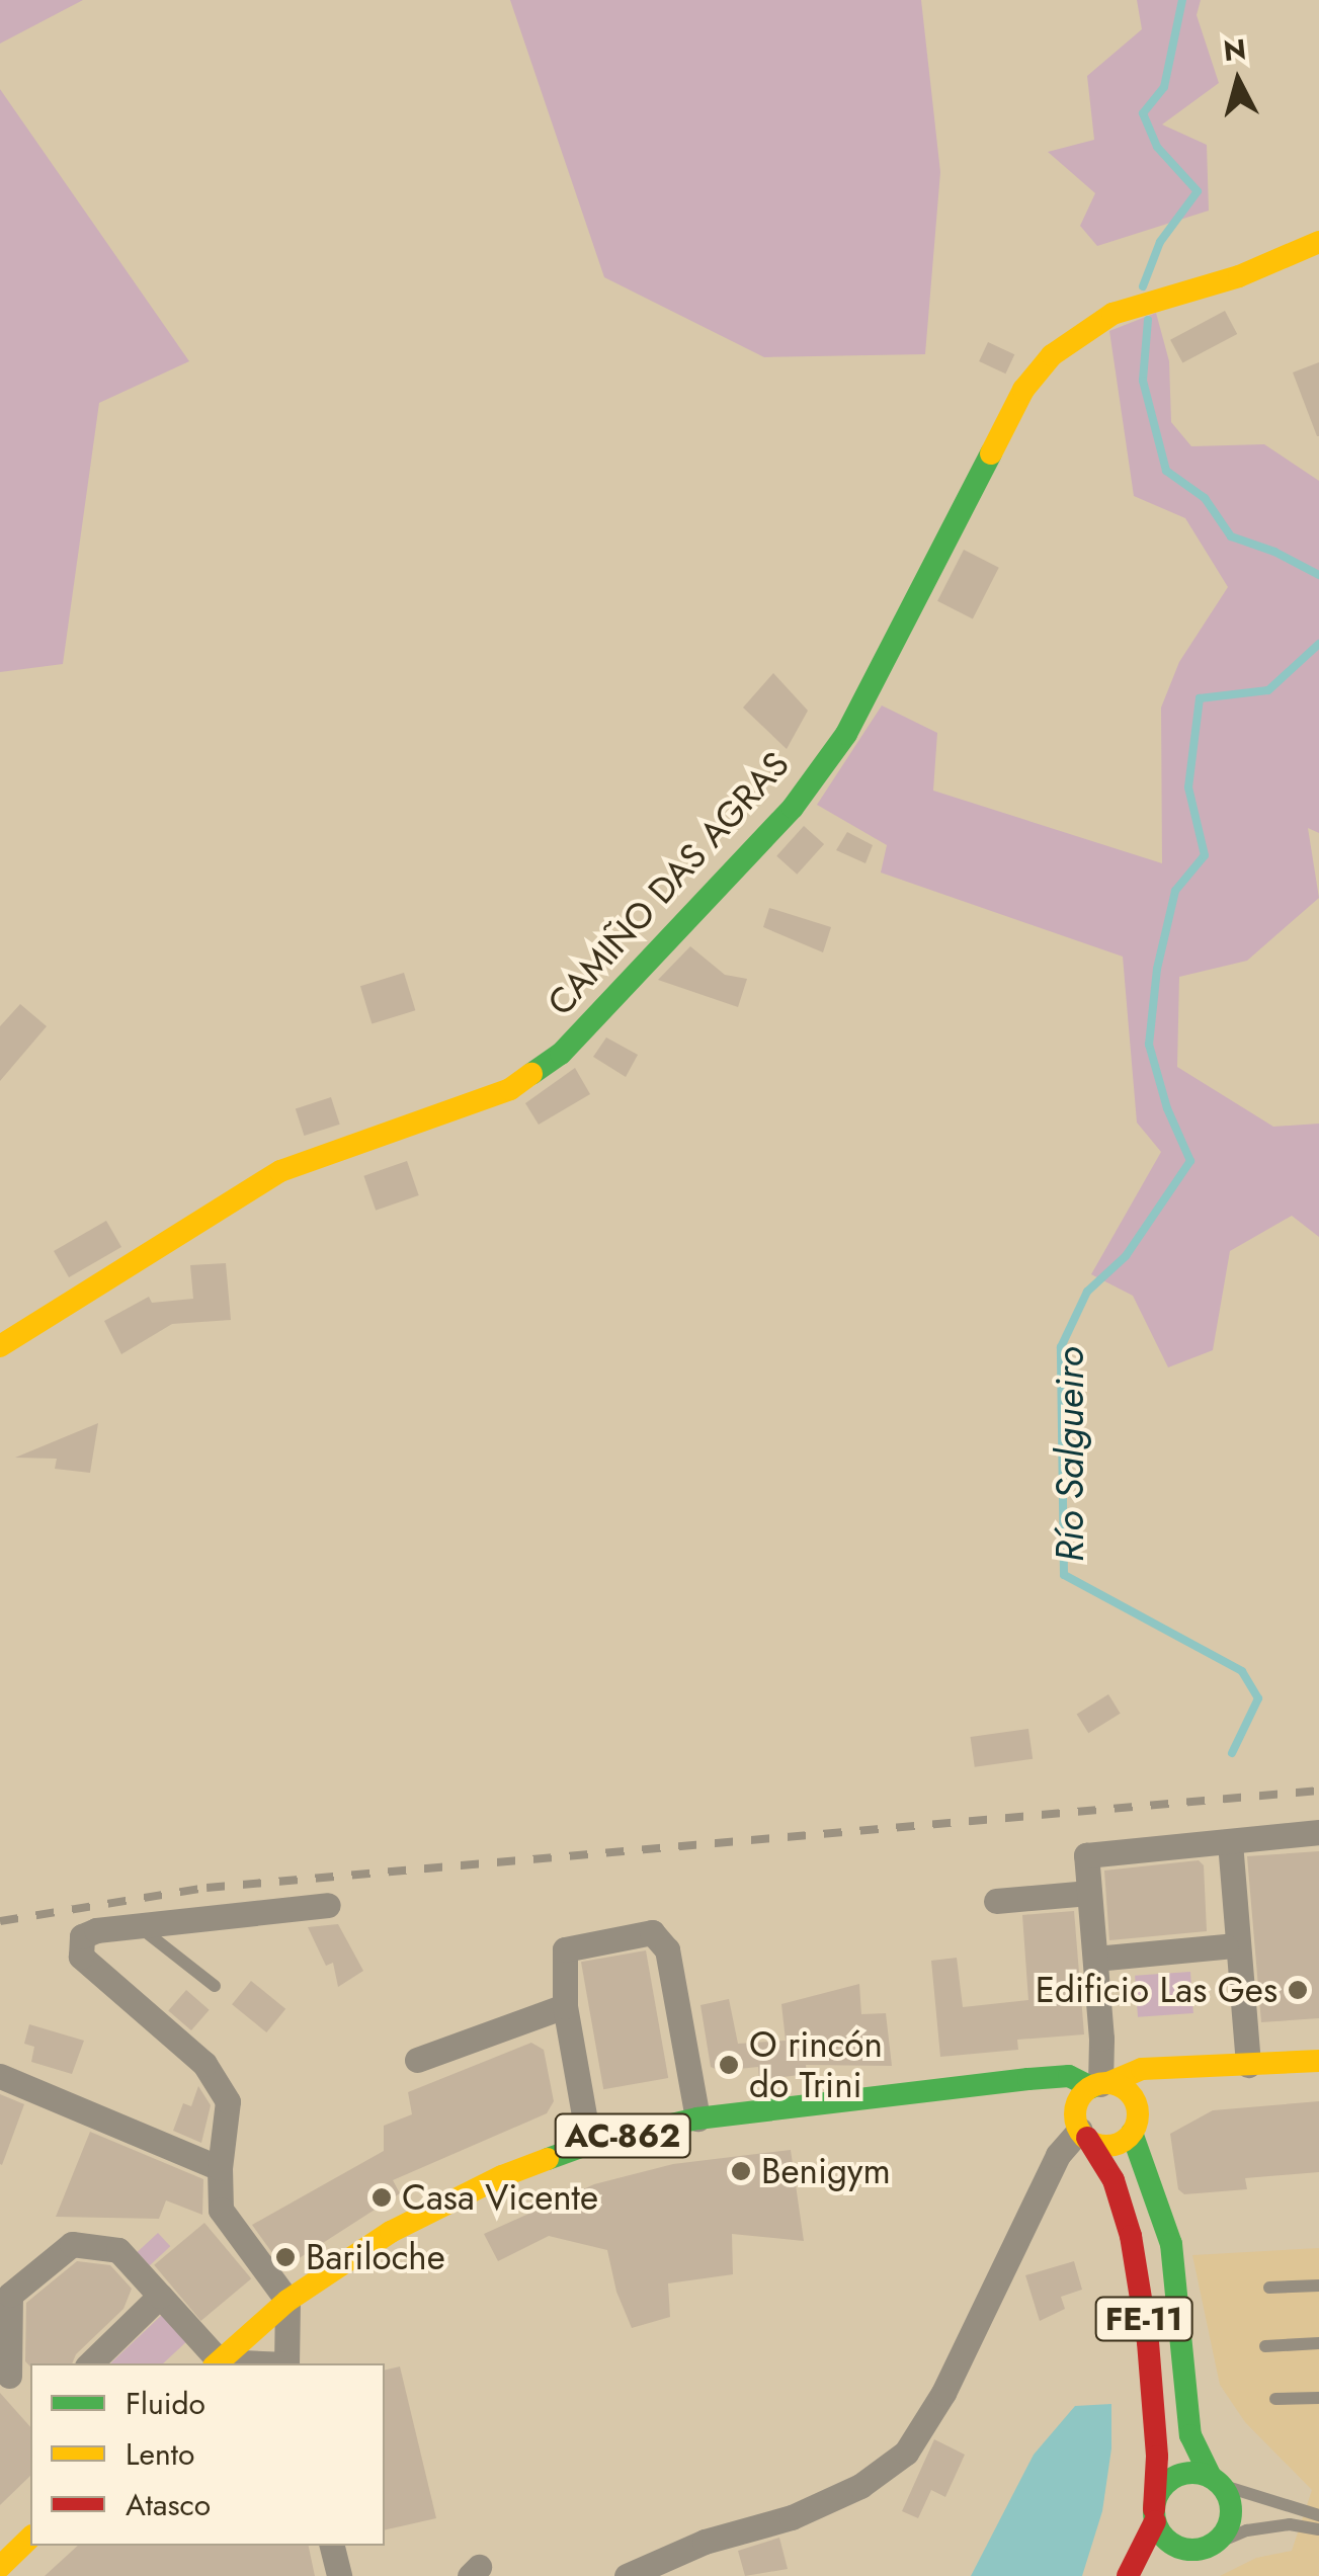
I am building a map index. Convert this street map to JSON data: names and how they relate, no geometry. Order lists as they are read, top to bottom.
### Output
{
  "streets": {
    "main road": ["CAMIÑO DAS AGRAS", "AC-862", "FE-11"]
  },
  "crossings": [
    ["AC-862", "FE-11"]
  ],
  "water": ["Río Salgueiro"],
  "places": [
    "Edificio Las Ges",
    "O rincón do Trini",
    "Benigym",
    "Casa Vicente",
    "Bariloche"
  ],
  "legend": ["Fluido", "Lento", "Atasco"],
  "north": "top"
}
